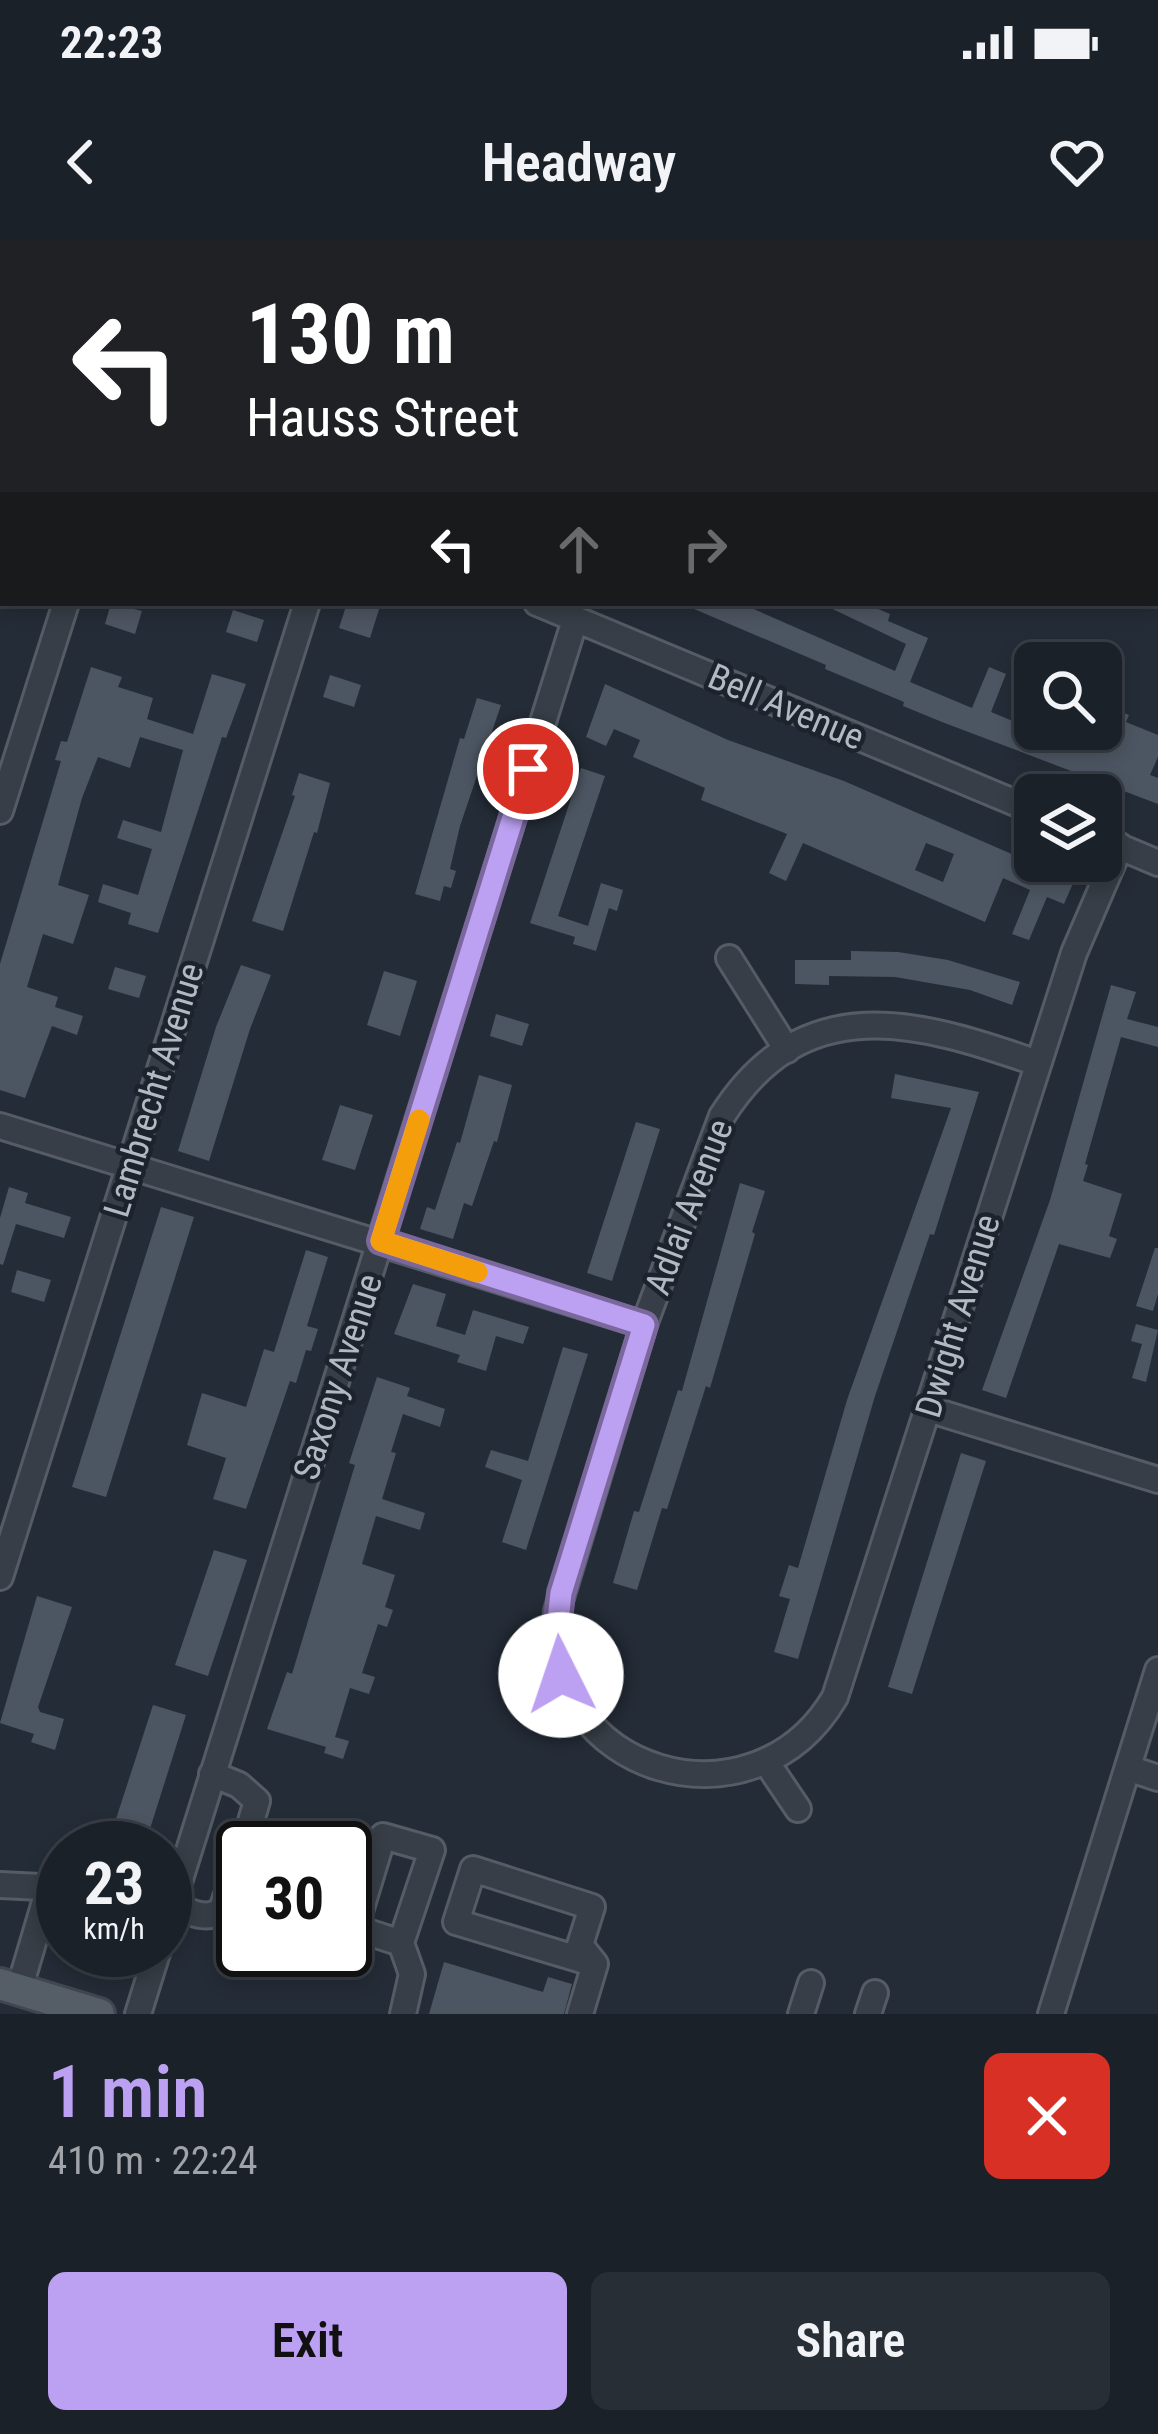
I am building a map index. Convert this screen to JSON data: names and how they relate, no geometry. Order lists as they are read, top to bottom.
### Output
{
  "streets": {
    "street": [
      "Bell Avenue",
      "Lambrecht Avenue",
      "Adlai Avenue",
      "Dwight Avenue",
      "Saxony Avenue"
    ]
  },
  "crossings": [
    ["Bell Avenue", "Saxony Avenue"],
    ["Adlai Avenue", "Dwight Avenue"]
  ],
  "page": {
    "status": "22:23",
    "header": "Headway",
    "turn": ["130 m", "Hauss Street"],
    "speed": "23 km/h",
    "limit": "30",
    "heading": ["1 min", "410 m · 22:24"],
    "buttons": ["Exit", "Share"]
  }
}
